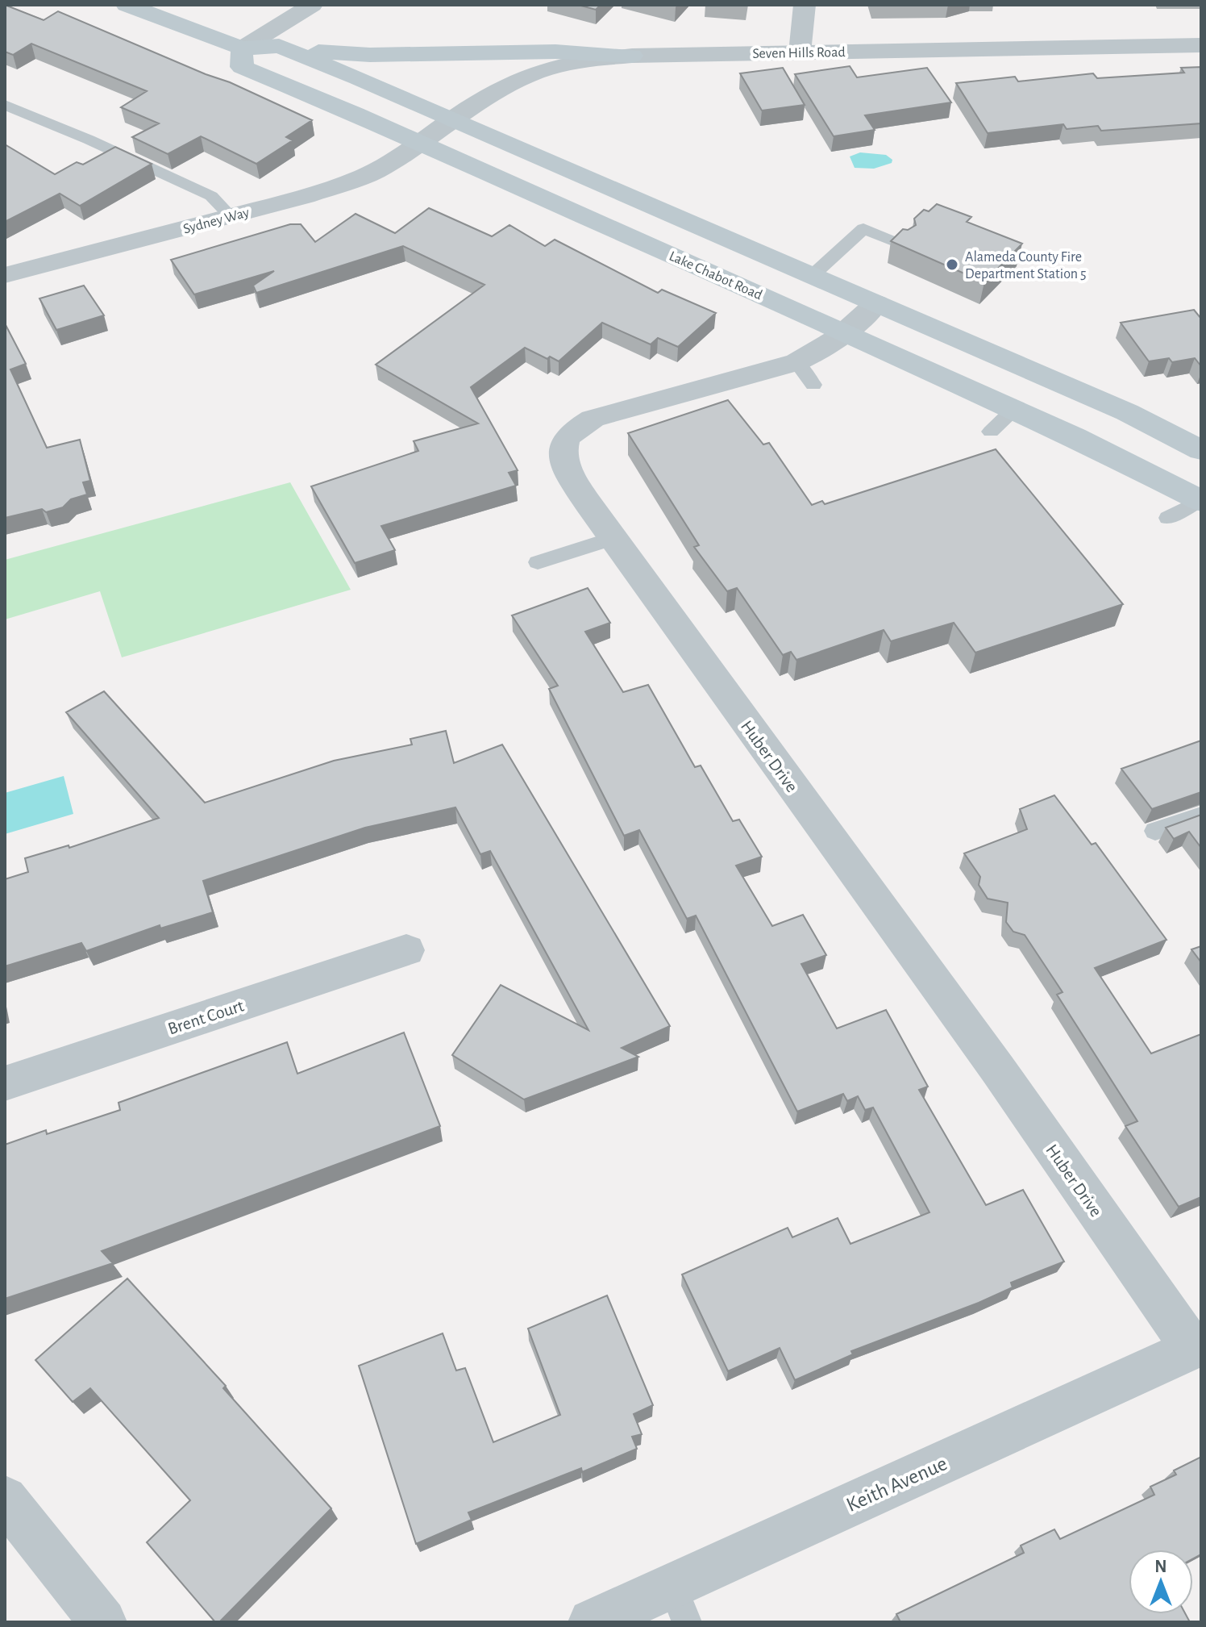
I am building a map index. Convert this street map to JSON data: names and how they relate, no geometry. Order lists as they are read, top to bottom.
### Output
{
  "streets": {
    "main road": ["Lake Chabot Road"],
    "street": [
      "Seven Hills Road",
      "Sydney Way",
      "Huber Drive",
      "Brent Court",
      "Keith Avenue"
    ]
  },
  "crossings": [
    ["Seven Hills Road", "Sydney Way"],
    ["Seven Hills Road", "Lake Chabot Road"],
    ["Sydney Way", "Lake Chabot Road"],
    ["Lake Chabot Road", "Huber Drive"],
    ["Huber Drive", "Keith Avenue"]
  ],
  "places": ["Alameda County Fire Department Station 5"],
  "north": "top"
}
